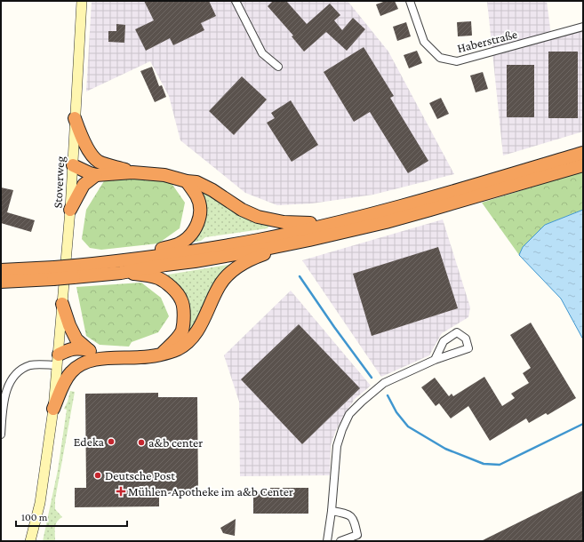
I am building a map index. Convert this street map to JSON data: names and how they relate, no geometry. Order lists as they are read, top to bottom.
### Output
{
  "streets": {
    "street": ["Haberstraße", "Stoverweg"]
  },
  "places": {
    "other": ["Edeka", "a&b center", "Deutsche Post"],
    "health": ["Mühlen-Apotheke im a&b Center"]
  },
  "scale_bar": "100 m"
}
